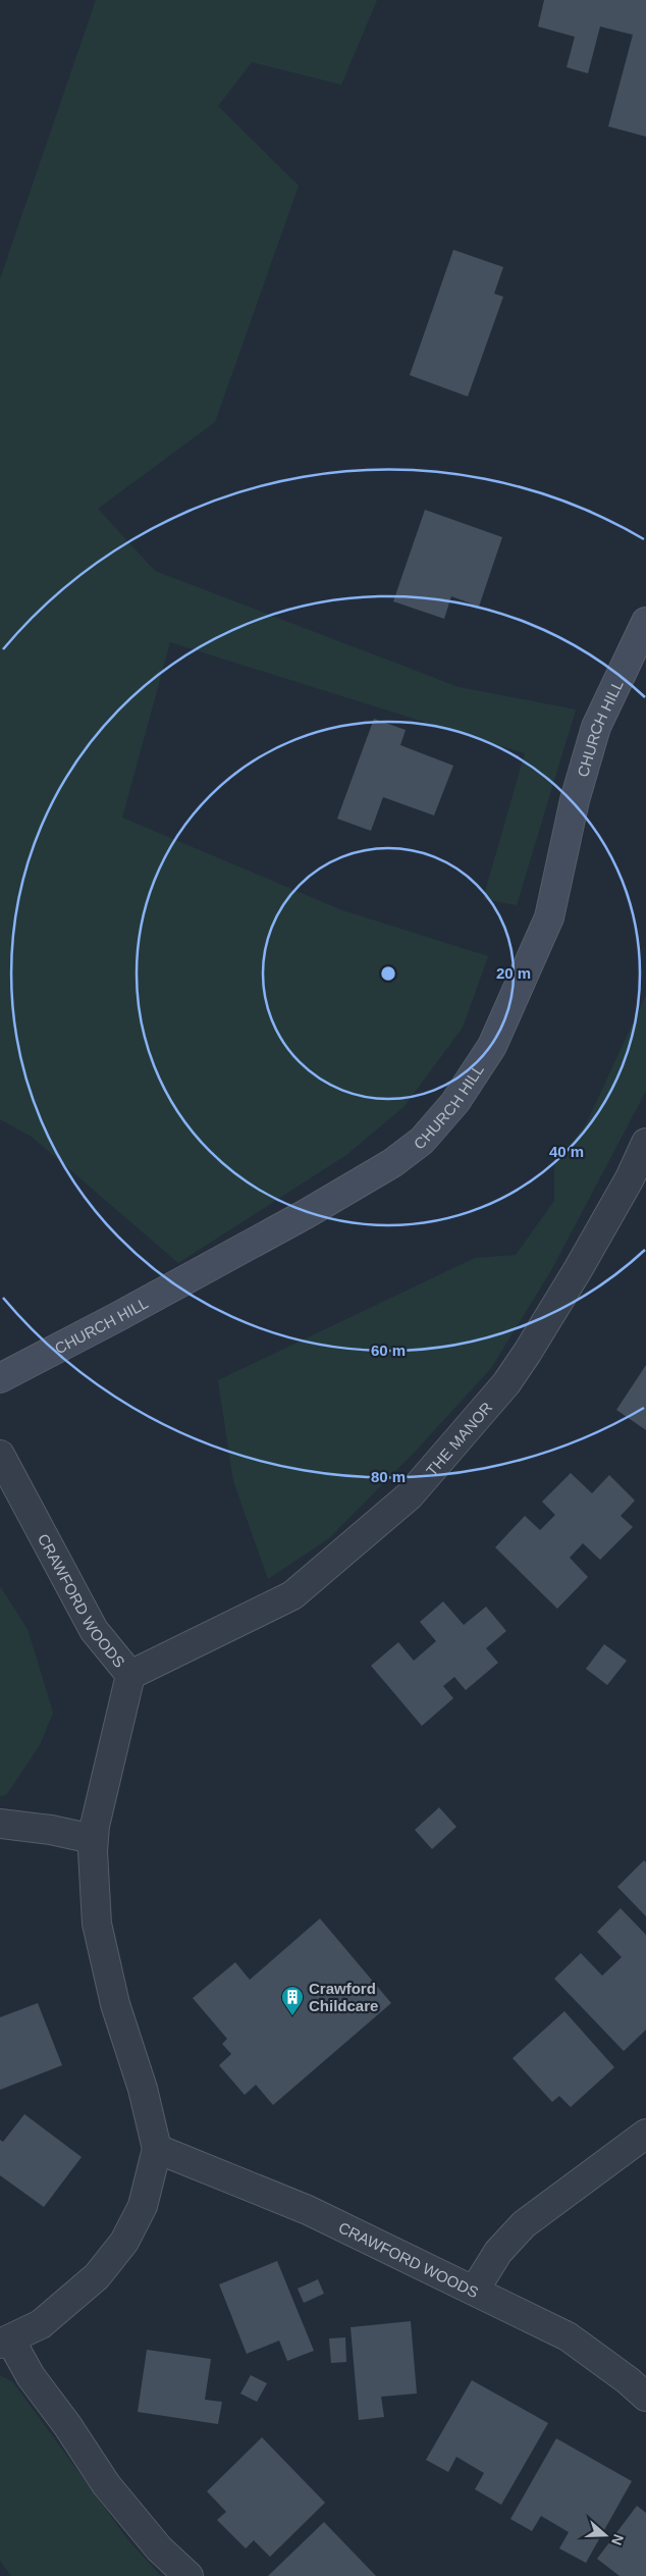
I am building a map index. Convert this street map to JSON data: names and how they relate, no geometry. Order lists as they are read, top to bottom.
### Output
{
  "streets": {
    "street": ["CHURCH HILL", "THE MANOR", "CRAWFORD WOODS"]
  },
  "crossings": [
    ["THE MANOR", "CRAWFORD WOODS"]
  ],
  "places": {
    "building": ["Crawford Childcare"]
  },
  "north": "right",
  "rings": [
    "20 m",
    "40 m",
    "60 m",
    "80 m"
  ]
}
